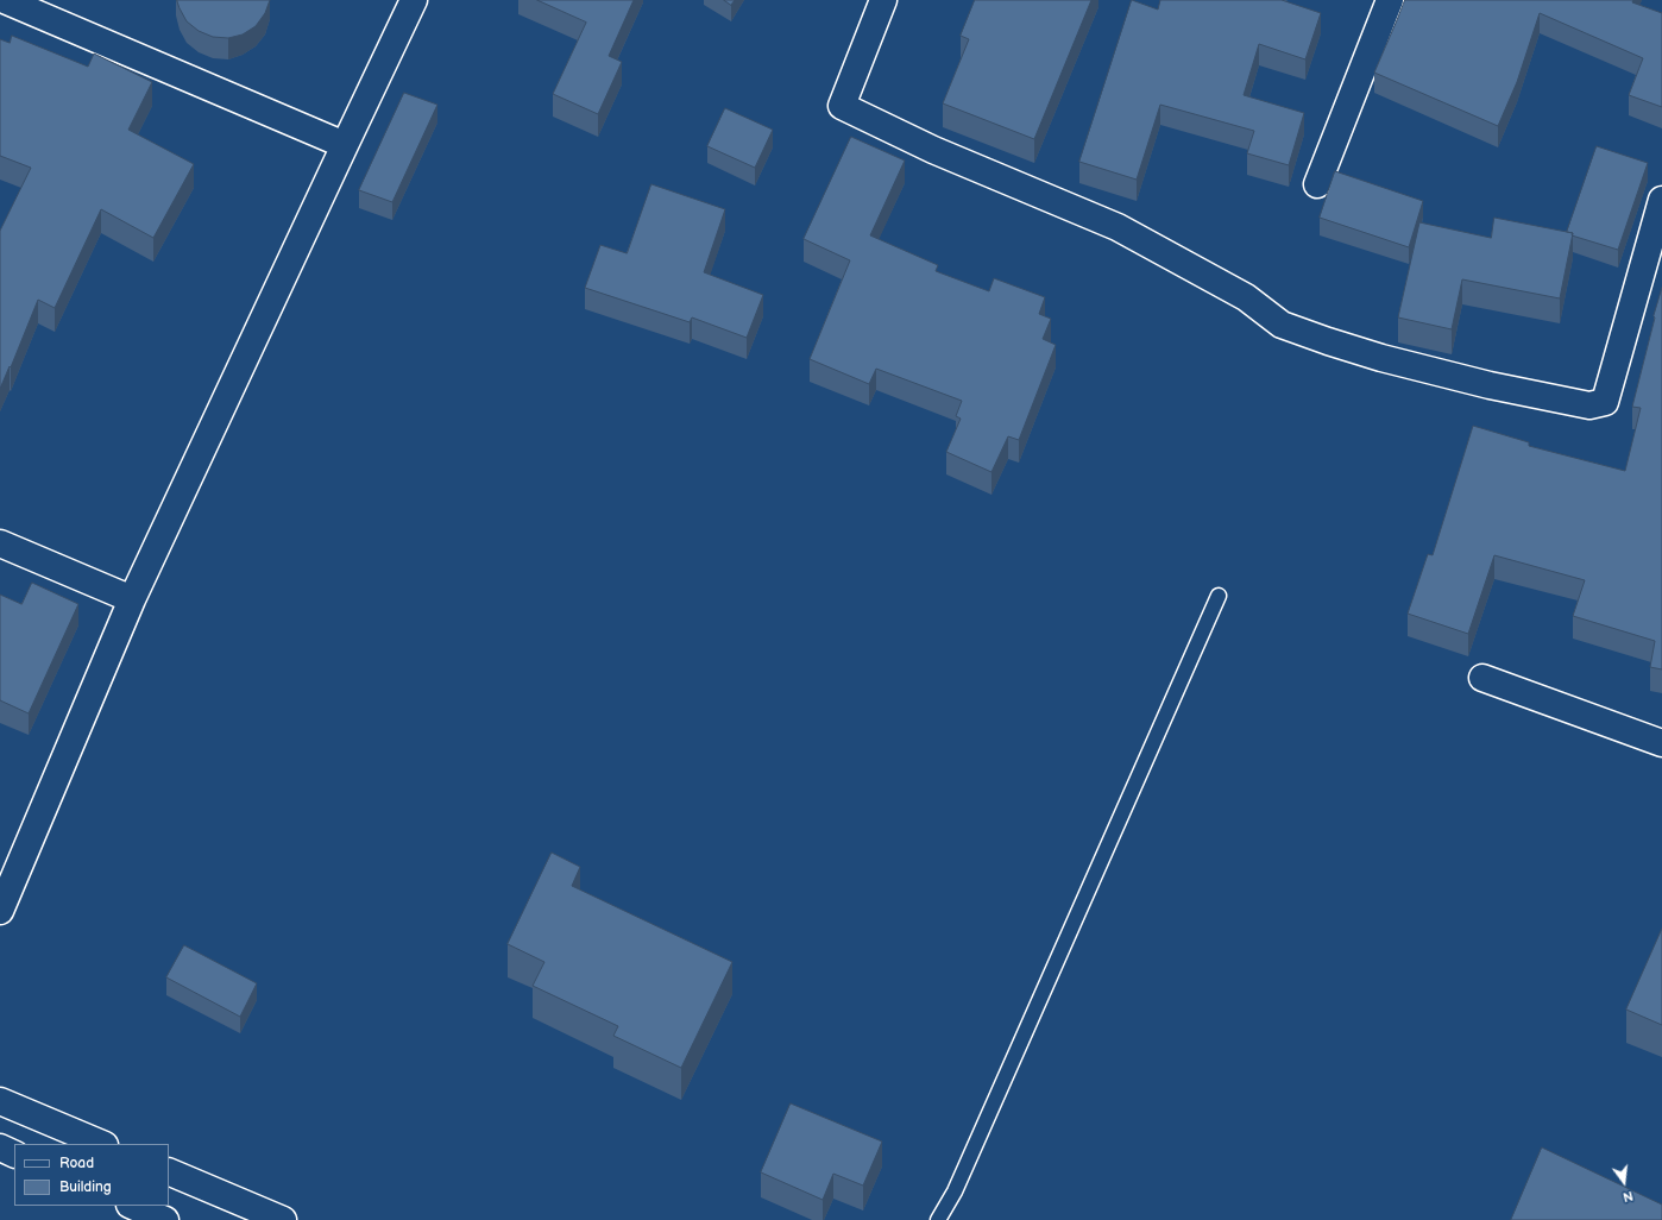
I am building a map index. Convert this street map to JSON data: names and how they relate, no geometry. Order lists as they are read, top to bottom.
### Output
{
  "legend": ["Road", "Building"],
  "north": "bottom"
}
